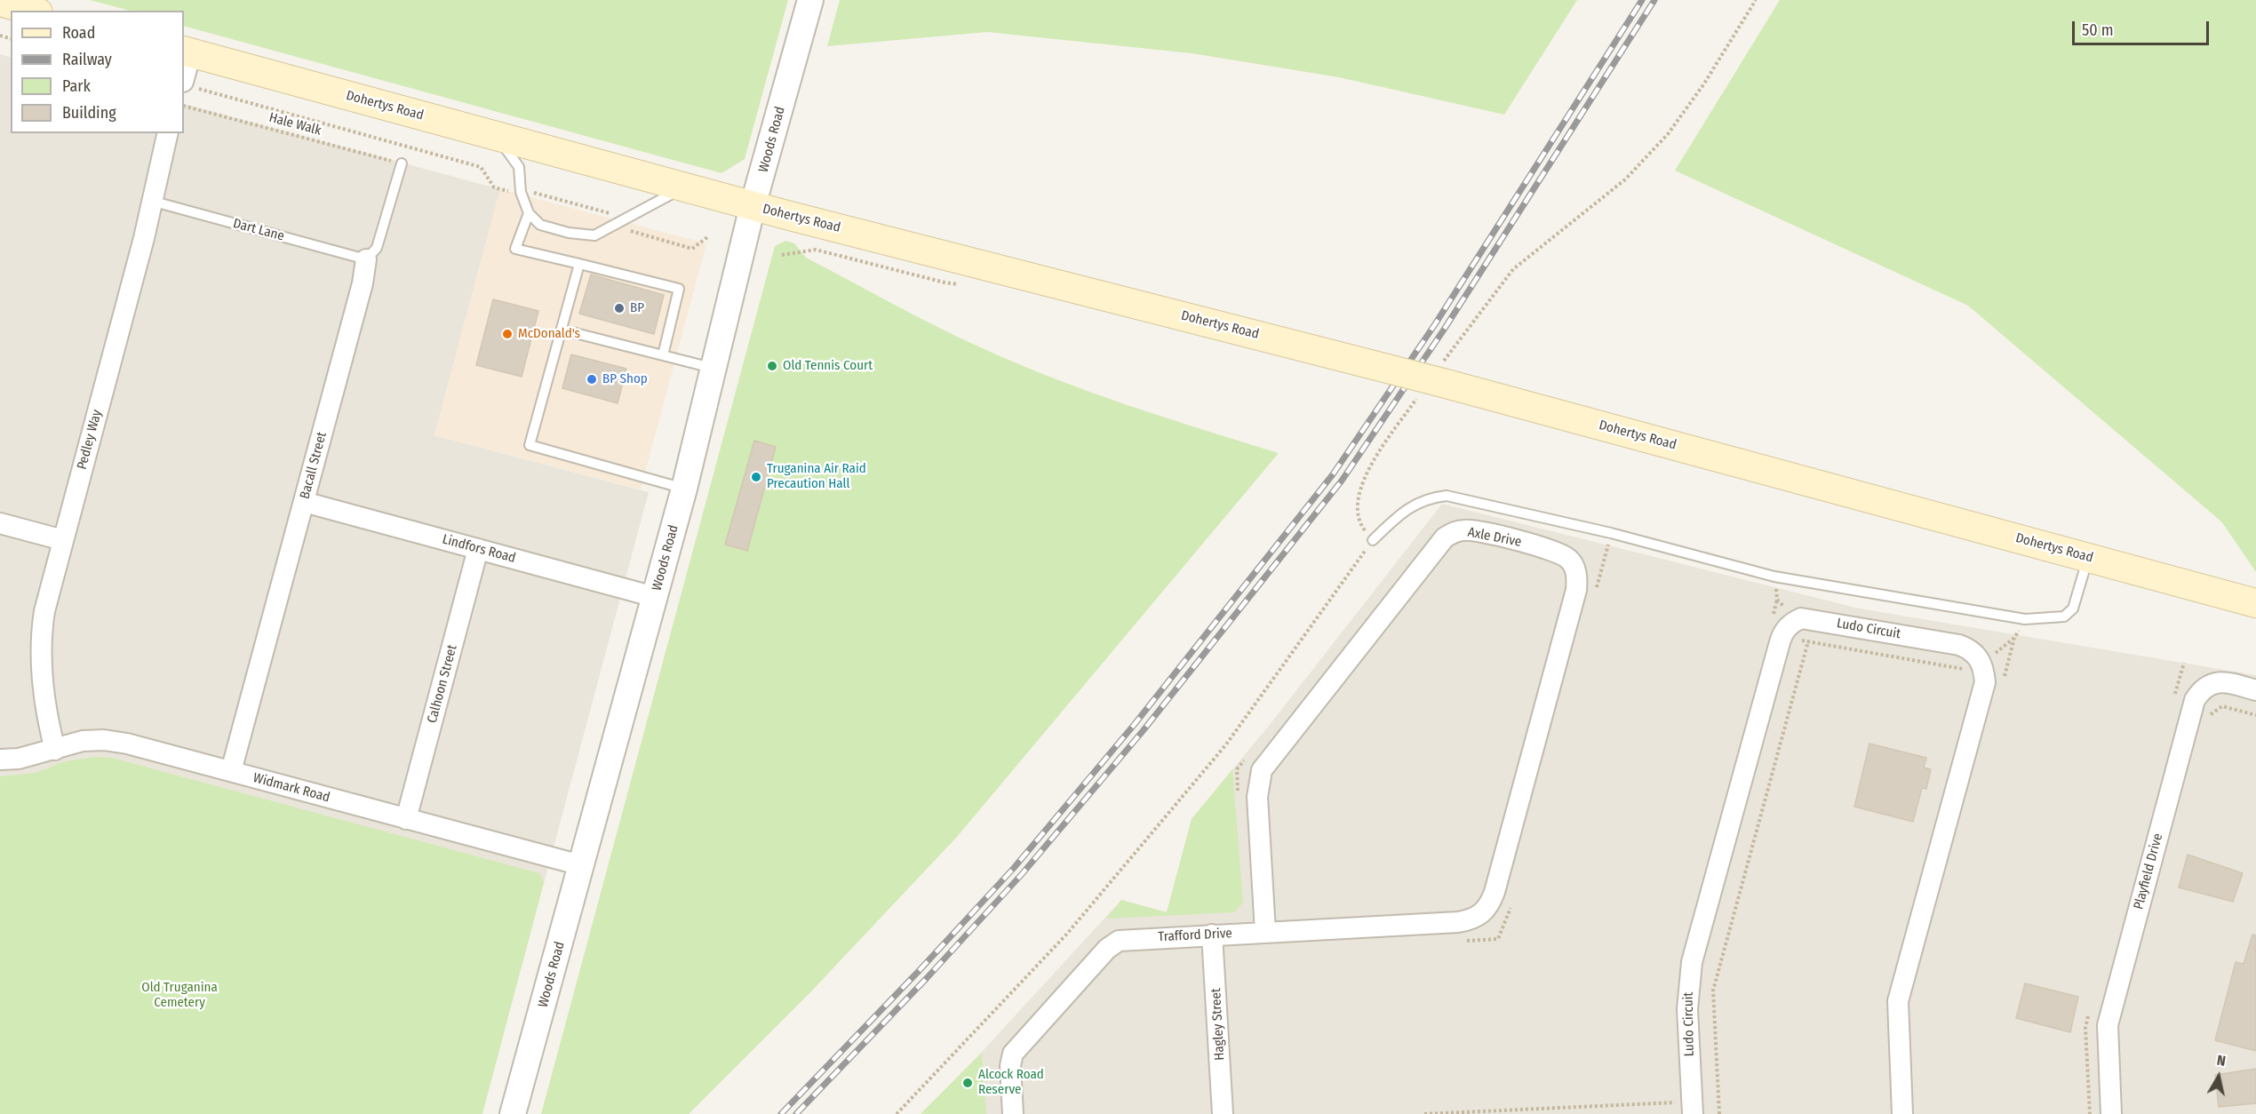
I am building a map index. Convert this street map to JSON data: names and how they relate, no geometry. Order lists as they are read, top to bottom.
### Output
{
  "streets": {
    "main road": ["Dohertys Road"],
    "street": [
      "Woods Road",
      "Pedley Way",
      "Bacall Street",
      "Axle Drive",
      "Lindfors Road",
      "Ludo Circuit",
      "Calhoon Street",
      "Widmark Road",
      "Playfield Drive",
      "Trafford Drive",
      "Hagley Street"
    ],
    "lane": ["Dart Lane"],
    "path": ["Hale Walk"]
  },
  "crossings": [
    ["Dohertys Road", "Woods Road"],
    ["Hale Walk", "Bacall Street"],
    ["Woods Road", "Lindfors Road"],
    ["Woods Road", "Widmark Road"],
    ["Dart Lane", "Pedley Way"],
    ["Dart Lane", "Bacall Street"],
    ["Pedley Way", "Widmark Road"],
    ["Bacall Street", "Lindfors Road"],
    ["Bacall Street", "Widmark Road"],
    ["Axle Drive", "Trafford Drive"],
    ["Lindfors Road", "Calhoon Street"],
    ["Calhoon Street", "Widmark Road"],
    ["Trafford Drive", "Hagley Street"]
  ],
  "parks": ["Old Truganina Cemetery"],
  "places": [
    "BP",
    "McDonald's",
    "Old Tennis Court",
    "BP Shop",
    "Truganina Air Raid Precaution Hall",
    "Alcock Road Reserve"
  ],
  "legend": [
    "Road",
    "Railway",
    "Park",
    "Building"
  ],
  "scale_bar": "50 m",
  "north": "top"
}
